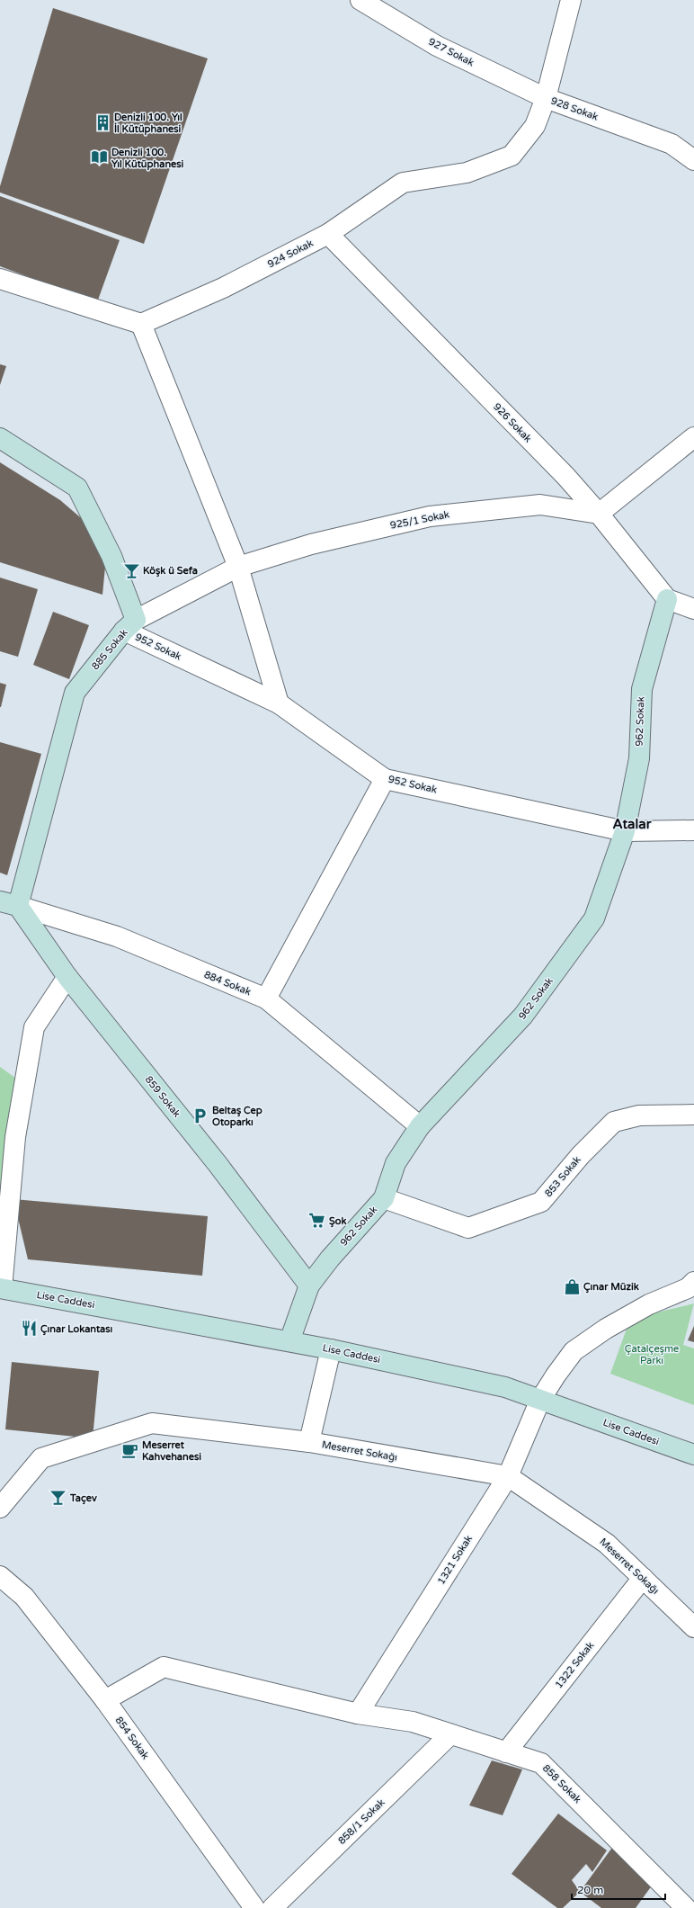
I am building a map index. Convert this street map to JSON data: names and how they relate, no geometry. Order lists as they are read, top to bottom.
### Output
{
  "streets": {
    "main road": [
      "885 Sokak",
      "962 Sokak",
      "859 Sokak",
      "Lise Caddesi"
    ],
    "street": [
      "927 Sokak",
      "928 Sokak",
      "924 Sokak",
      "926 Sokak",
      "925/1 Sokak",
      "952 Sokak",
      "884 Sokak",
      "853 Sokak",
      "Meserret Sokağı",
      "1321 Sokak",
      "1322 Sokak",
      "854 Sokak",
      "858 Sokak",
      "858/1 Sokak"
    ]
  },
  "crossings": [
    ["927 Sokak", "928 Sokak"],
    ["927 Sokak", "924 Sokak"],
    ["928 Sokak", "924 Sokak"],
    ["924 Sokak", "926 Sokak"],
    ["926 Sokak", "925/1 Sokak"],
    ["926 Sokak", "962 Sokak"],
    ["925/1 Sokak", "952 Sokak"],
    ["925/1 Sokak", "885 Sokak"],
    ["952 Sokak", "885 Sokak"],
    ["952 Sokak", "962 Sokak"],
    ["885 Sokak", "884 Sokak"],
    ["885 Sokak", "859 Sokak"],
    ["962 Sokak", "884 Sokak"],
    ["962 Sokak", "859 Sokak"],
    ["962 Sokak", "853 Sokak"],
    ["962 Sokak", "Lise Caddesi"],
    ["884 Sokak", "859 Sokak"],
    ["Lise Caddesi", "1321 Sokak"],
    ["Meserret Sokağı", "1321 Sokak"],
    ["Meserret Sokağı", "1322 Sokak"],
    ["1321 Sokak", "858 Sokak"],
    ["1322 Sokak", "858 Sokak"],
    ["854 Sokak", "858 Sokak"],
    ["858 Sokak", "858/1 Sokak"]
  ],
  "districts": ["Atalar"],
  "parks": ["Çatalçeşme Parkı"],
  "places": {
    "building": ["Denizli 100. Yıl İl Kütüphanesi"],
    "library": ["Denizli 100. Yıl Kütüphanesi"],
    "bar": ["Köşk ü Sefa", "Taçev"],
    "parking": ["Beltaş Cep Otoparkı"],
    "supermarket": ["Şok"],
    "shop": ["Çınar Müzik"],
    "restaurant": ["Çınar Lokantası"],
    "cafe": ["Meserret Kahvehanesi"]
  },
  "scale_bar": "20 m"
}
